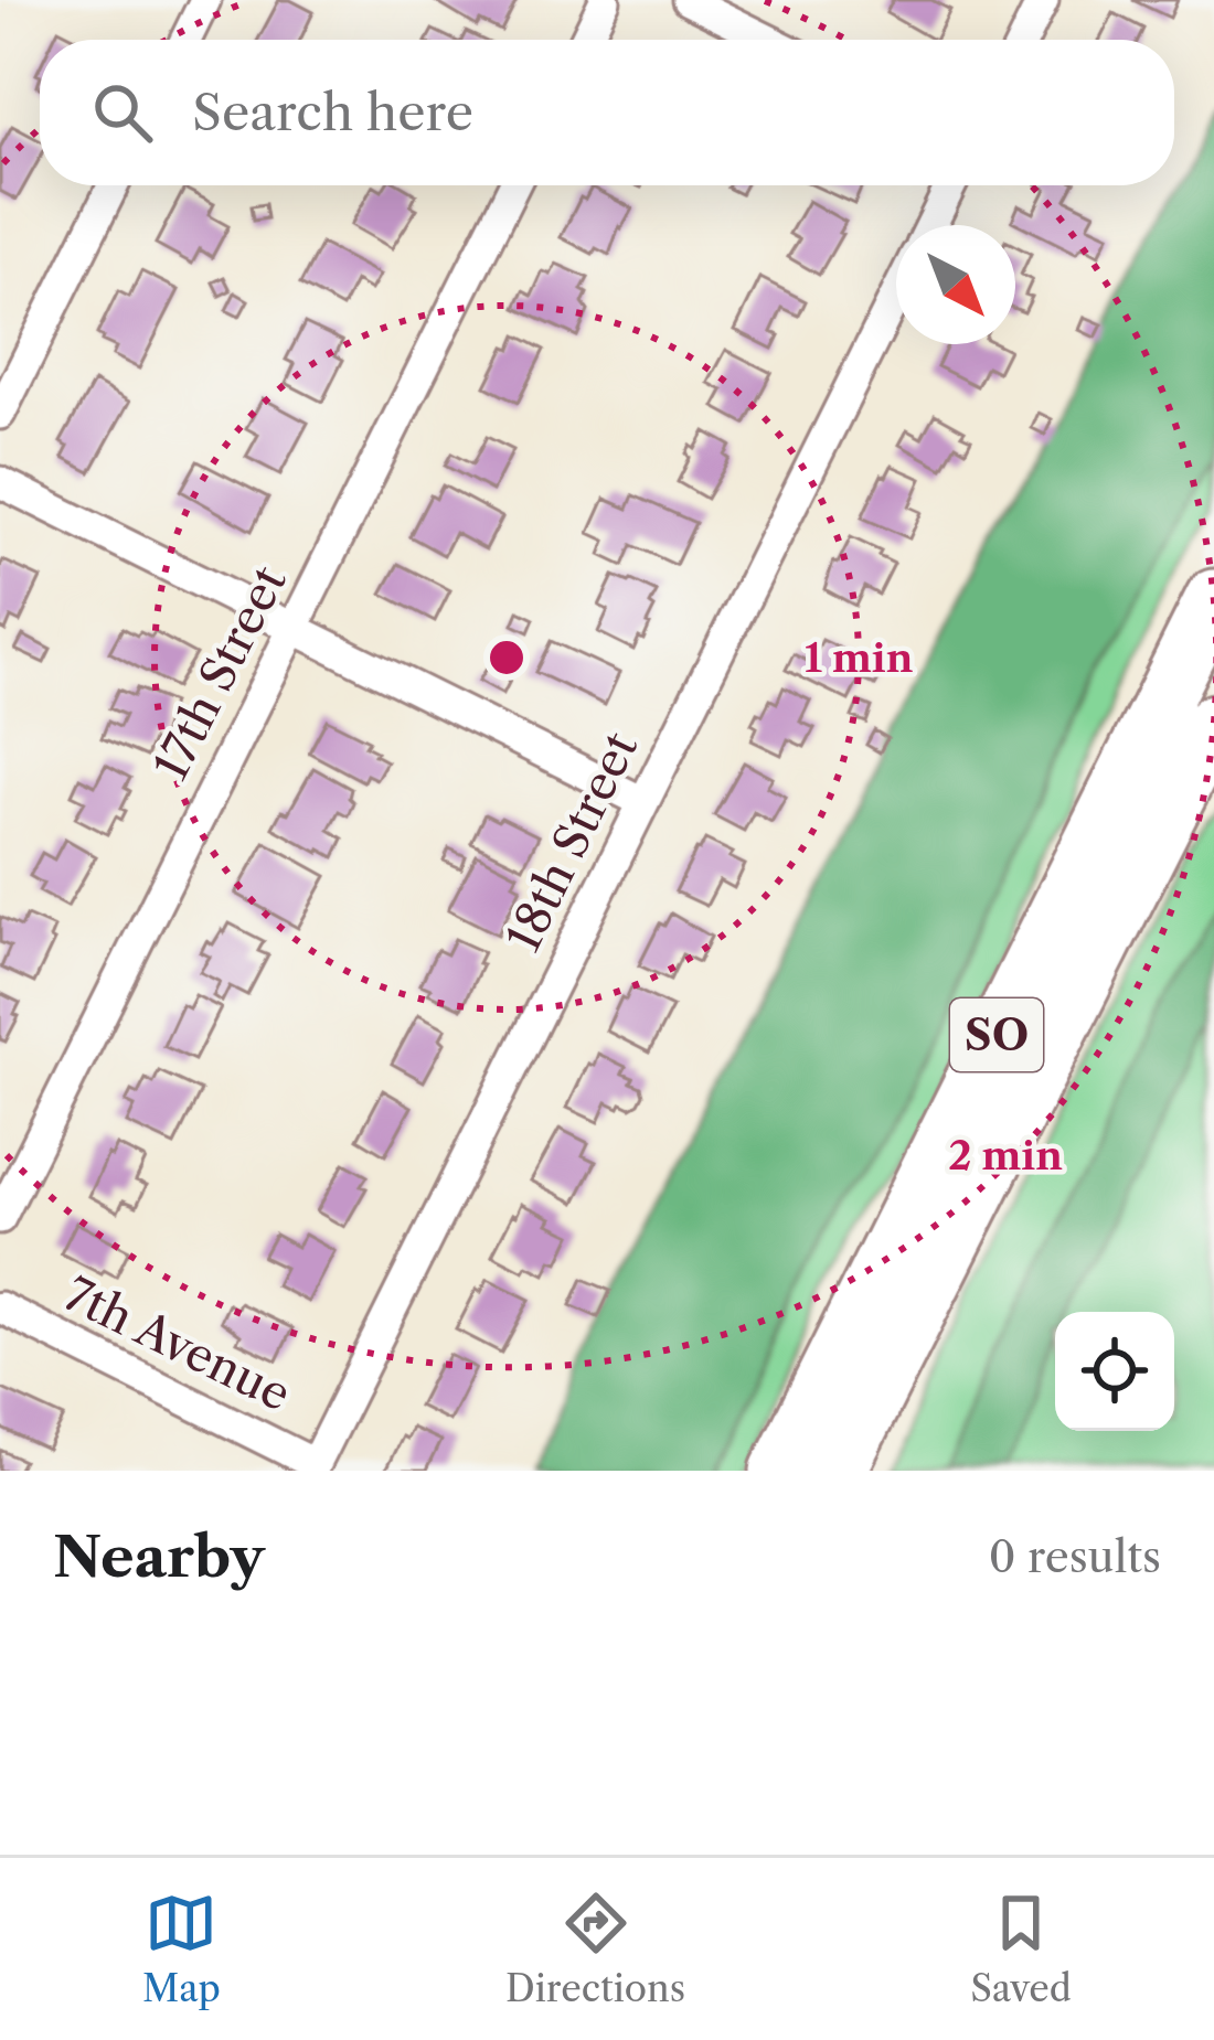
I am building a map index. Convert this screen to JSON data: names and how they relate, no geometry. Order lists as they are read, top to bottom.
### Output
{
  "streets": {
    "highway": ["SO"],
    "street": ["17th Street", "18th Street", "7th Avenue"]
  },
  "crossings": [
    ["18th Street", "7th Avenue"]
  ],
  "north": "bottom right",
  "page": {
    "search": "Search here",
    "heading": ["Nearby", "0 results"],
    "nav": ["Map", "Directions", "Saved"]
  },
  "rings": ["1 min", "2 min"]
}
